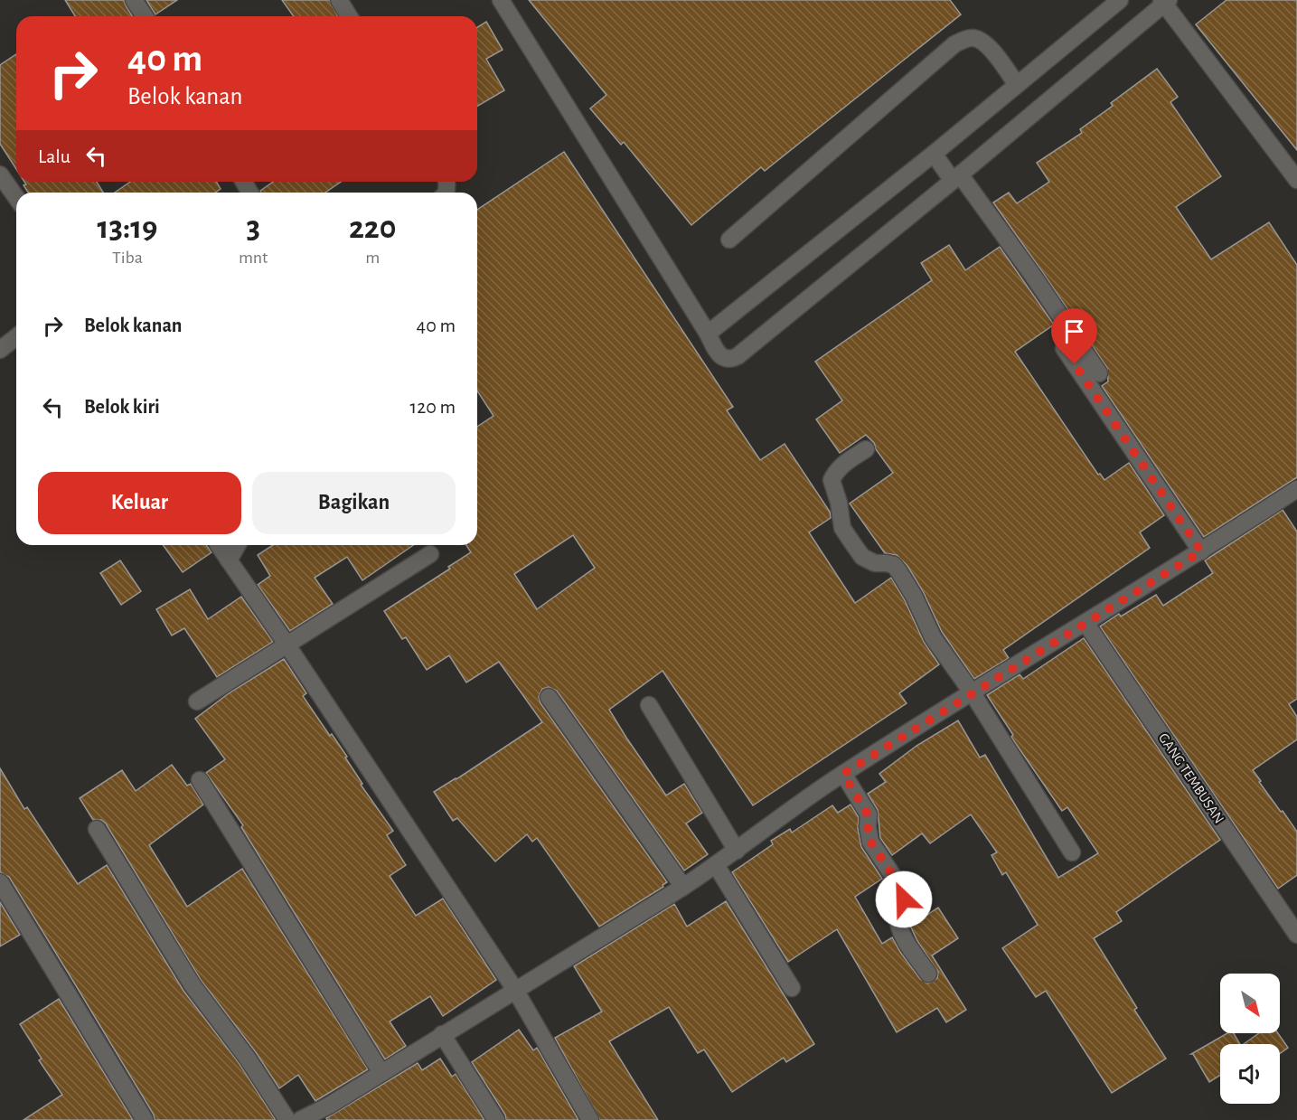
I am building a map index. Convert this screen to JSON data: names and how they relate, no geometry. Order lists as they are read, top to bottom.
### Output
{
  "streets": {
    "street": ["GANG TEMBUSAN"]
  },
  "north": "bottom right",
  "page": {
    "turn": ["40 m", "Belok kanan"],
    "then": "Lalu",
    "eta": [
      "13:19",
      "Tiba",
      "3",
      "mnt",
      "220",
      "m"
    ],
    "list": [
      {
        "name": "Belok kanan",
        "value": "40 m"
      },
      {
        "name": "Belok kiri",
        "value": "120 m"
      }
    ],
    "buttons": ["Keluar", "Bagikan"]
  }
}
